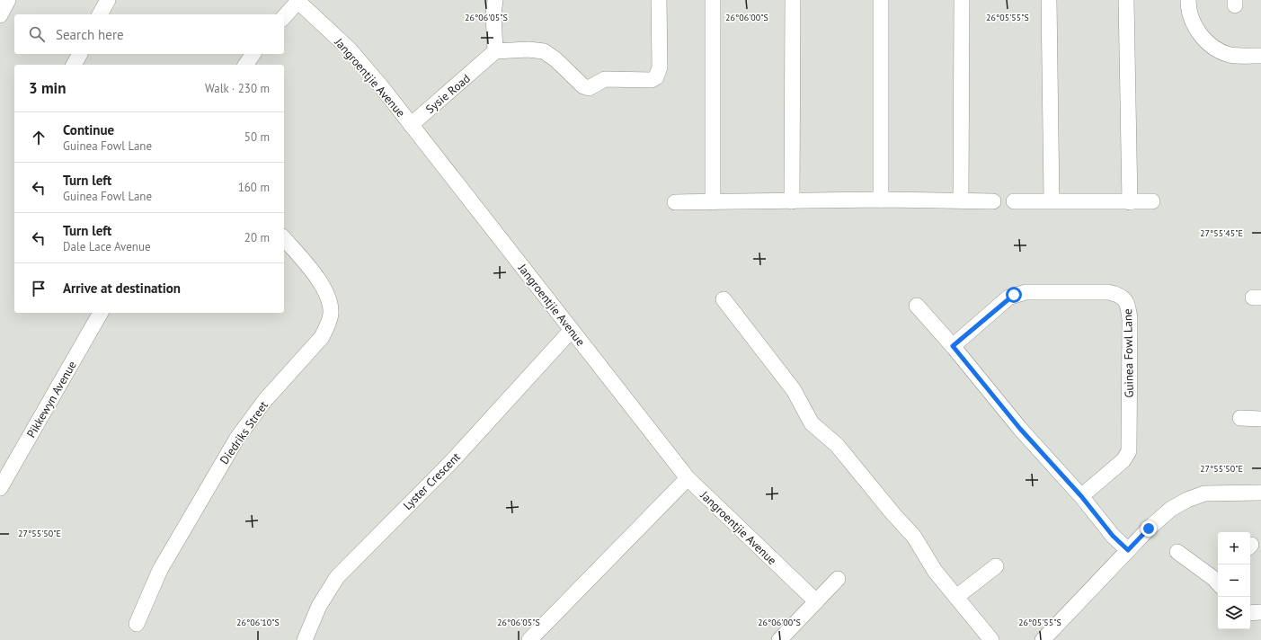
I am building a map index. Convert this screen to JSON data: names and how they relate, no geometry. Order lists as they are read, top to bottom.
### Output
{
  "streets": {
    "street": [
      "Jangroentjie Avenue",
      "Sysie Road",
      "Guinea Fowl Lane",
      "Pikkewyn Avenue",
      "Diedriks Street",
      "Lyster Crescent"
    ]
  },
  "crossings": [
    ["Jangroentjie Avenue", "Sysie Road"],
    ["Jangroentjie Avenue", "Lyster Crescent"]
  ],
  "page": {
    "search": "Search here",
    "heading": ["3 min", "Walk · 230 m"],
    "list": [
      ["Continue", "Guinea Fowl Lane", "50 m"],
      ["Turn left", "Guinea Fowl Lane", "160 m"],
      ["Turn left", "Dale Lace Avenue", "20 m"],
      "Arrive at destination"
    ],
    "map_buttons": ["+", "−"]
  },
  "coordinates": [
    "26°06'05\"S",
    "26°06'00\"S",
    "26°05'55\"S",
    "27°55'45\"E",
    "27°55'50\"E",
    "26°06'10\"S"
  ]
}
